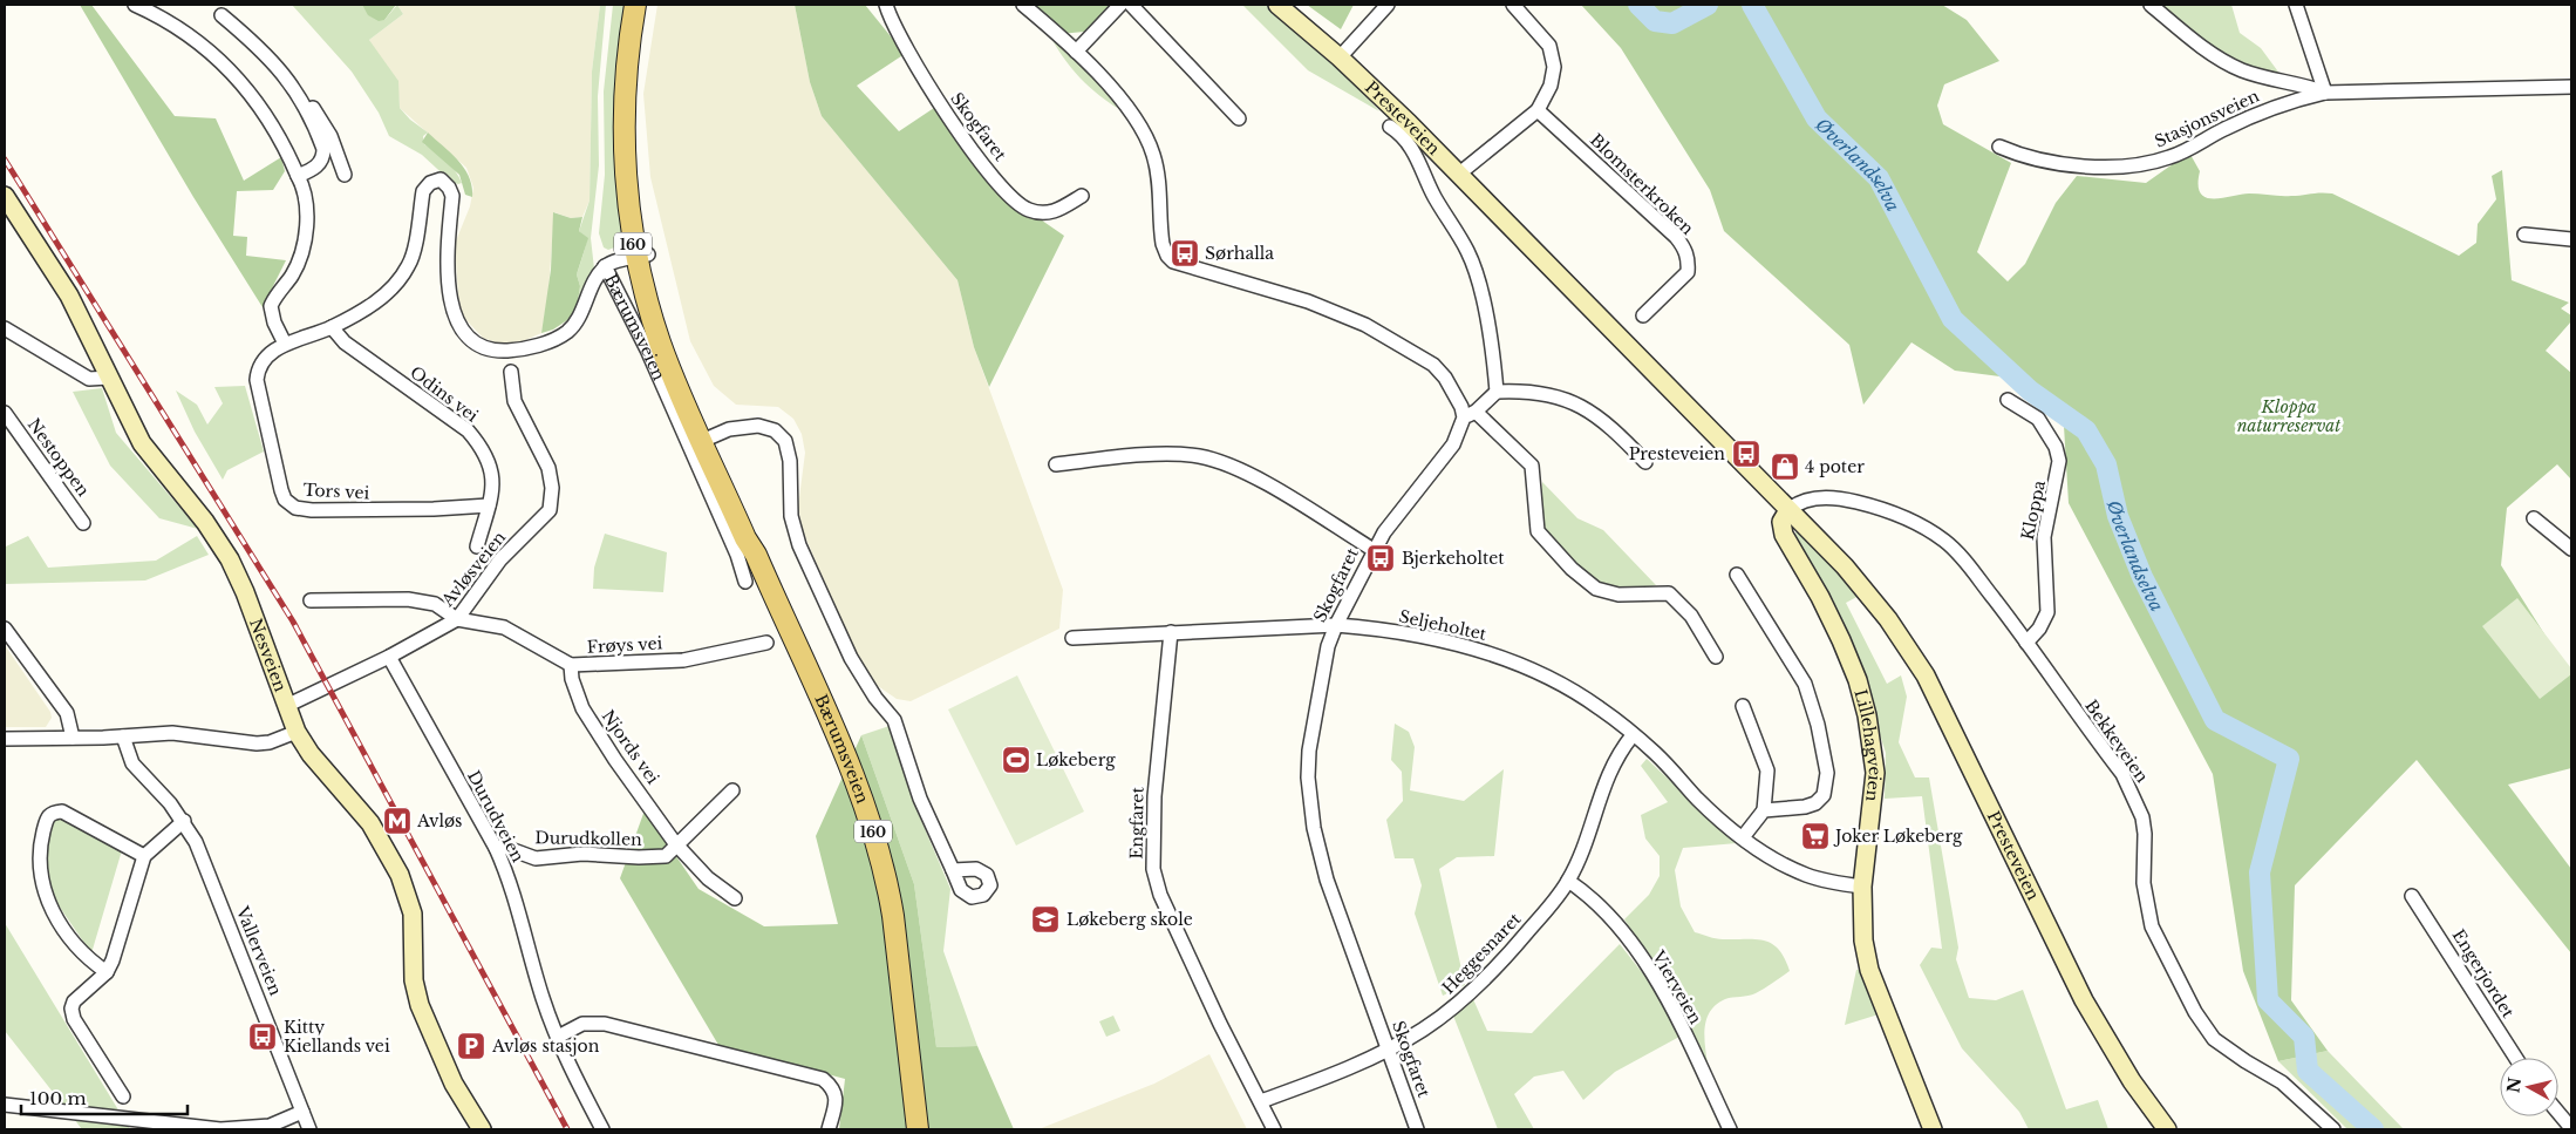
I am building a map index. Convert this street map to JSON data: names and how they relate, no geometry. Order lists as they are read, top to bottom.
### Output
{
  "streets": {
    "main road": ["160", "Bærumsveien"],
    "street": [
      "Presteveien",
      "Stasjonsveien",
      "Skogfaret",
      "Blomsterkroken",
      "Odins vei",
      "Nestoppen",
      "Tors vei",
      "Kloppa",
      "Avløsveien",
      "Seljeholtet",
      "Frøys vei",
      "Nesveien",
      "Bekkeveien",
      "Lillehagveien",
      "Njords vei",
      "Durudveien",
      "Engfaret",
      "Durudkollen",
      "Vallerveien",
      "Heggesnaret",
      "Engerjordet",
      "Vierveien"
    ]
  },
  "crossings": [
    ["Presteveien", "Bekkeveien"],
    ["Presteveien", "Lillehagveien"],
    ["Skogfaret", "Seljeholtet"],
    ["Skogfaret", "Heggesnaret"],
    ["Odins vei", "Tors vei"],
    ["Kloppa", "Bekkeveien"],
    ["Avløsveien", "Frøys vei"],
    ["Avløsveien", "Nesveien"],
    ["Avløsveien", "Durudveien"],
    ["Seljeholtet", "Lillehagveien"],
    ["Seljeholtet", "Engfaret"],
    ["Seljeholtet", "Heggesnaret"],
    ["Frøys vei", "Njords vei"],
    ["Bekkeveien", "Lillehagveien"],
    ["Njords vei", "Durudkollen"],
    ["Durudveien", "Durudkollen"],
    ["Engfaret", "Heggesnaret"],
    ["Heggesnaret", "Vierveien"]
  ],
  "water": ["Øverlandselva"],
  "parks": ["Kloppa naturreservat"],
  "places": {
    "bus stop": [
      "Sørhalla",
      "Presteveien",
      "Bjerkeholtet",
      "Kitty Kiellands vei"
    ],
    "shop": ["4 poter"],
    "sports": ["Løkeberg"],
    "metro station": ["Avløs"],
    "supermarket": ["Joker Løkeberg"],
    "school or university": ["Løkeberg skole"],
    "parking": ["Avløs stasjon"]
  },
  "scale_bar": "100 m",
  "north": "left"
}
